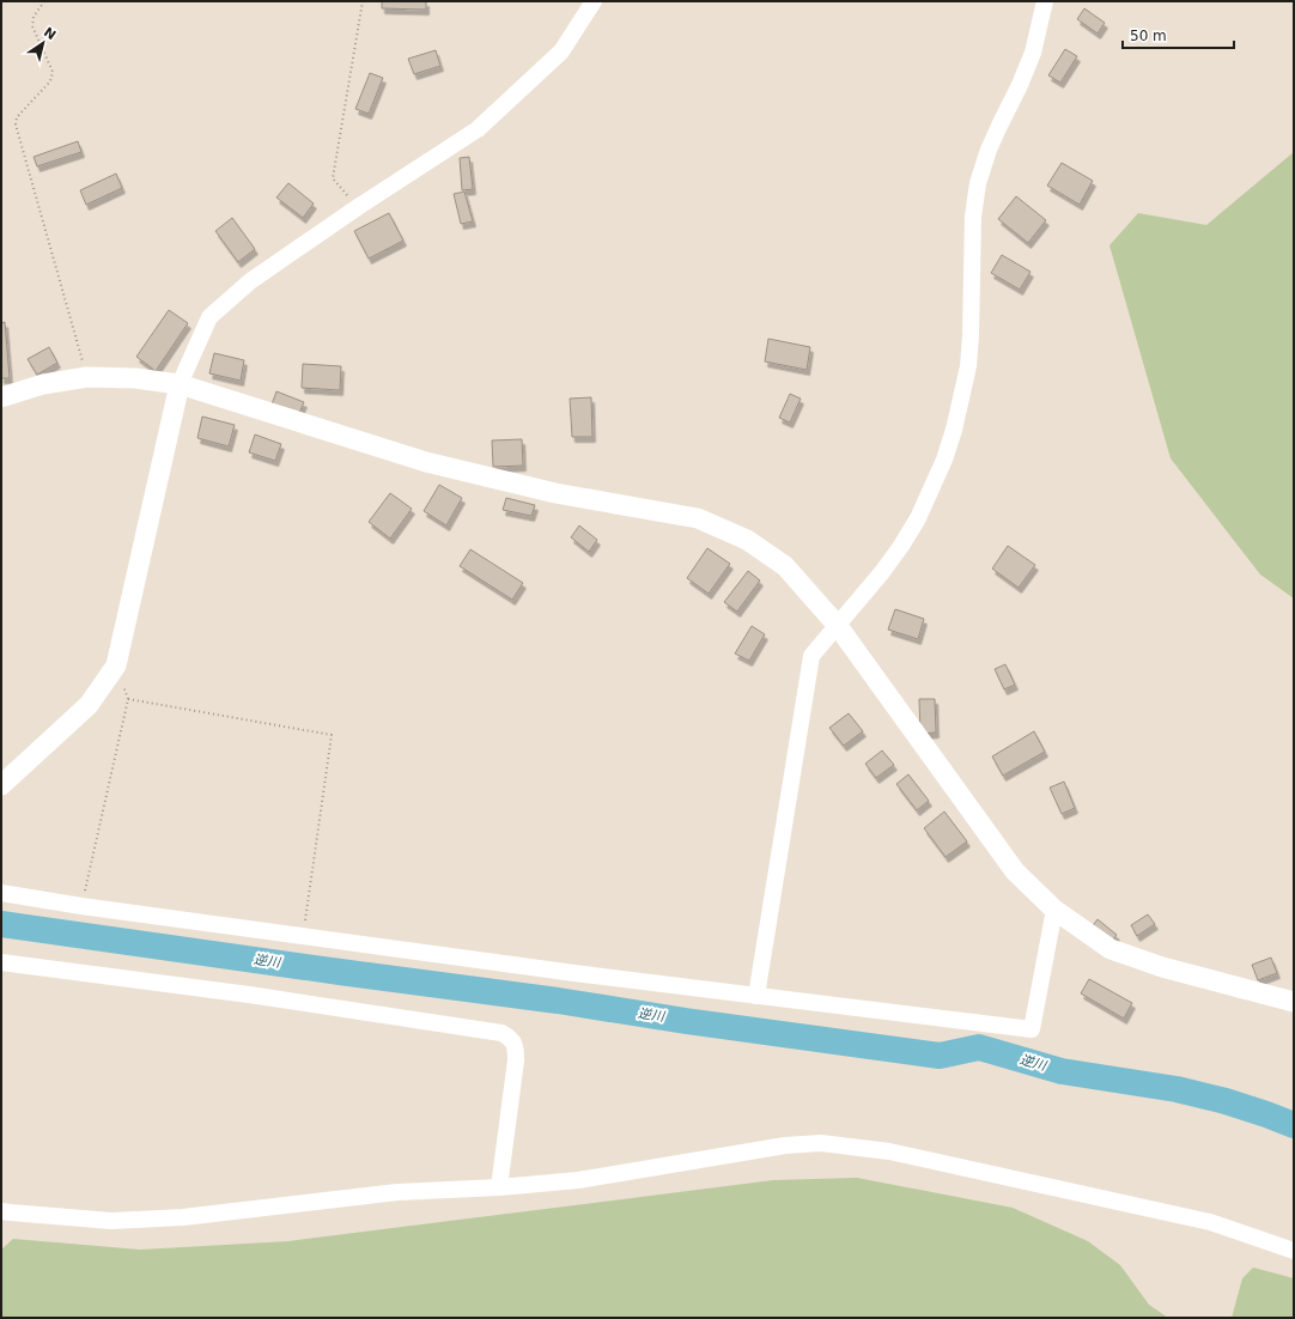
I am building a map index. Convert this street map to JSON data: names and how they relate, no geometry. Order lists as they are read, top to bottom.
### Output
{
  "water": ["逆川"],
  "scale_bar": "50 m",
  "north": "top right"
}
